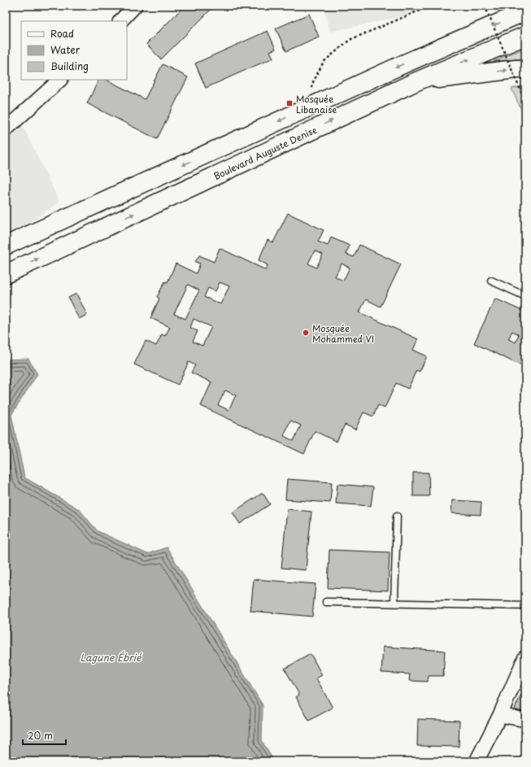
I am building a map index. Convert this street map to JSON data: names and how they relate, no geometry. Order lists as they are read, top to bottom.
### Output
{
  "streets": {
    "highway": ["Boulevard Auguste Denise"]
  },
  "water": ["Lagune Ébrié"],
  "places": {
    "transit": ["Mosquée Libanaise"],
    "other": ["Mosquée Mohammed VI"]
  },
  "legend": ["Road", "Water", "Building"],
  "scale_bar": "20 m"
}
